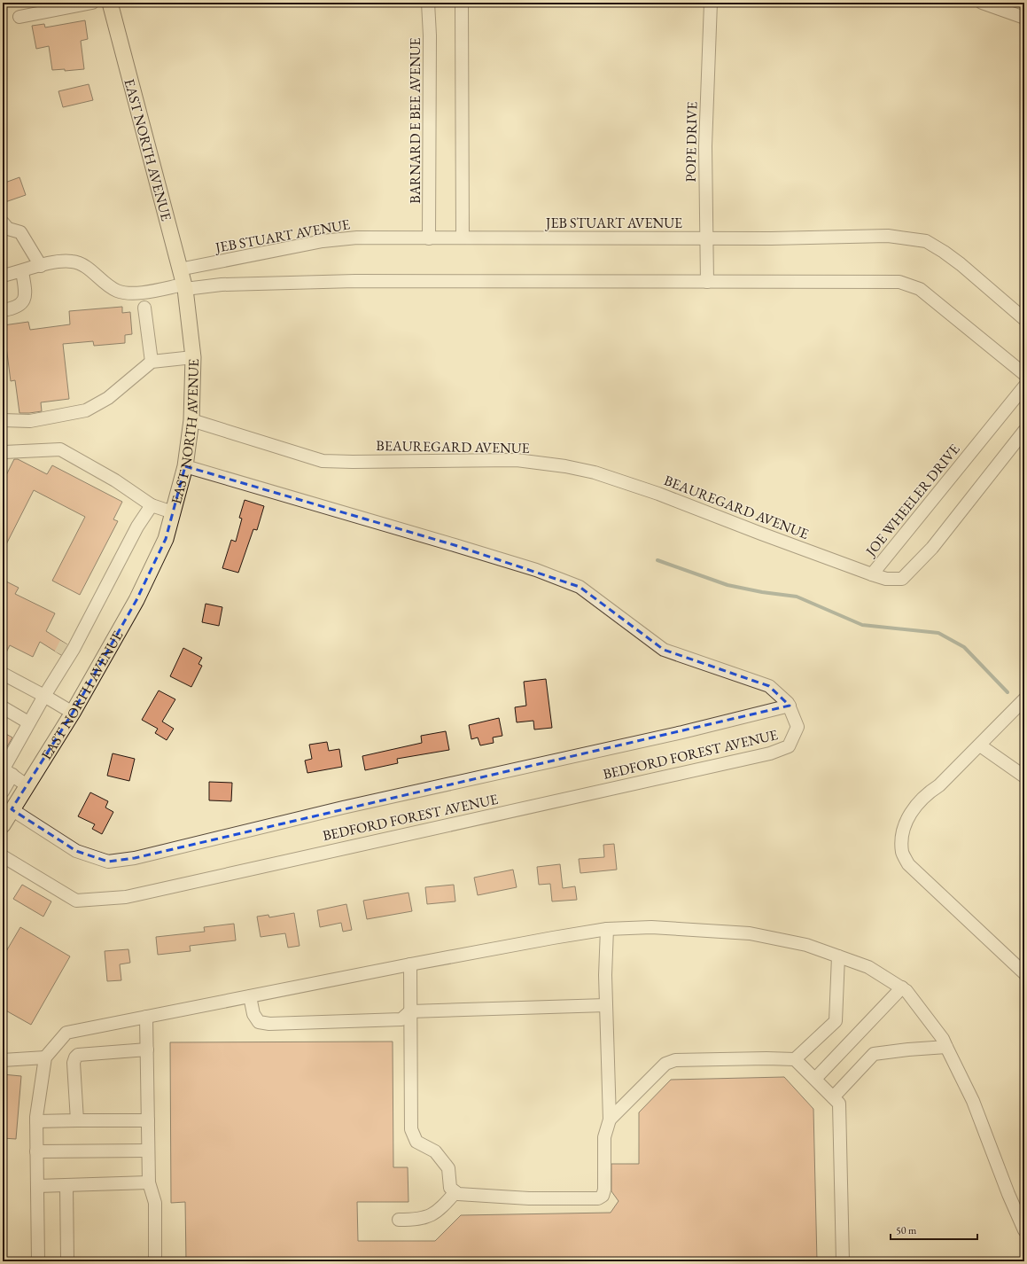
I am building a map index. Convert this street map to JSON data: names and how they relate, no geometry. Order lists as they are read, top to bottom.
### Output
{
  "streets": {
    "main road": ["EAST NORTH AVENUE"],
    "street": [
      "BARNARD E BEE AVENUE",
      "POPE DRIVE",
      "JEB STUART AVENUE",
      "BEAUREGARD AVENUE",
      "JOE WHEELER DRIVE",
      "BEDFORD FOREST AVENUE"
    ]
  },
  "crossings": [
    ["BARNARD E BEE AVENUE", "JEB STUART AVENUE"],
    ["POPE DRIVE", "JEB STUART AVENUE"],
    ["EAST NORTH AVENUE", "JEB STUART AVENUE"],
    ["EAST NORTH AVENUE", "BEAUREGARD AVENUE"],
    ["EAST NORTH AVENUE", "BEDFORD FOREST AVENUE"],
    ["BEAUREGARD AVENUE", "JOE WHEELER DRIVE"]
  ],
  "scale_bar": "50 m"
}
